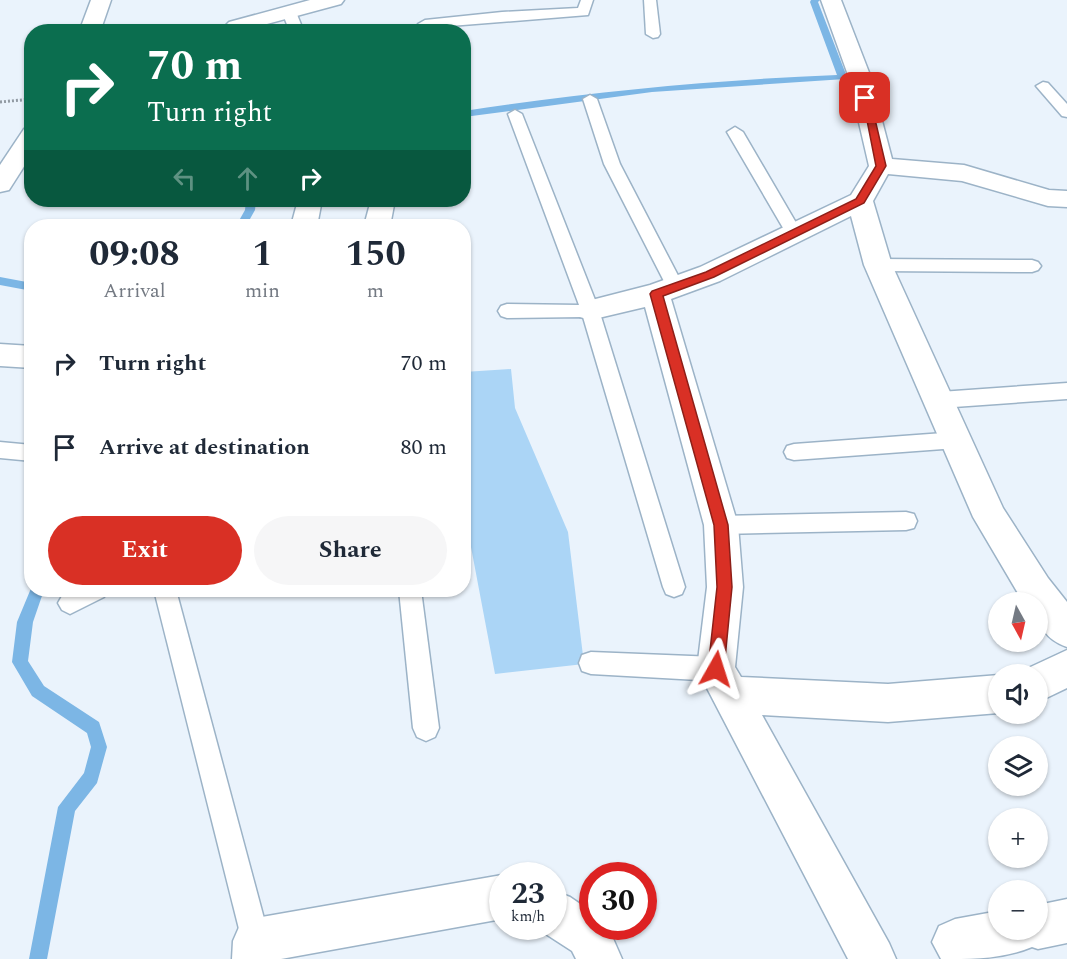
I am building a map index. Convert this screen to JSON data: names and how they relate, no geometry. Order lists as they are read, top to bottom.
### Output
{
  "north": "bottom",
  "page": {
    "turn": ["70 m", "Turn right"],
    "eta": [
      "09:08",
      "Arrival",
      "1",
      "min",
      "150",
      "m"
    ],
    "list": [
      {
        "name": "Turn right",
        "value": "70 m"
      },
      {
        "name": "Arrive at destination",
        "value": "80 m"
      }
    ],
    "buttons": ["Exit", "Share"],
    "map_buttons": ["+", "−"],
    "speed": "23 km/h",
    "limit": "30"
  }
}
